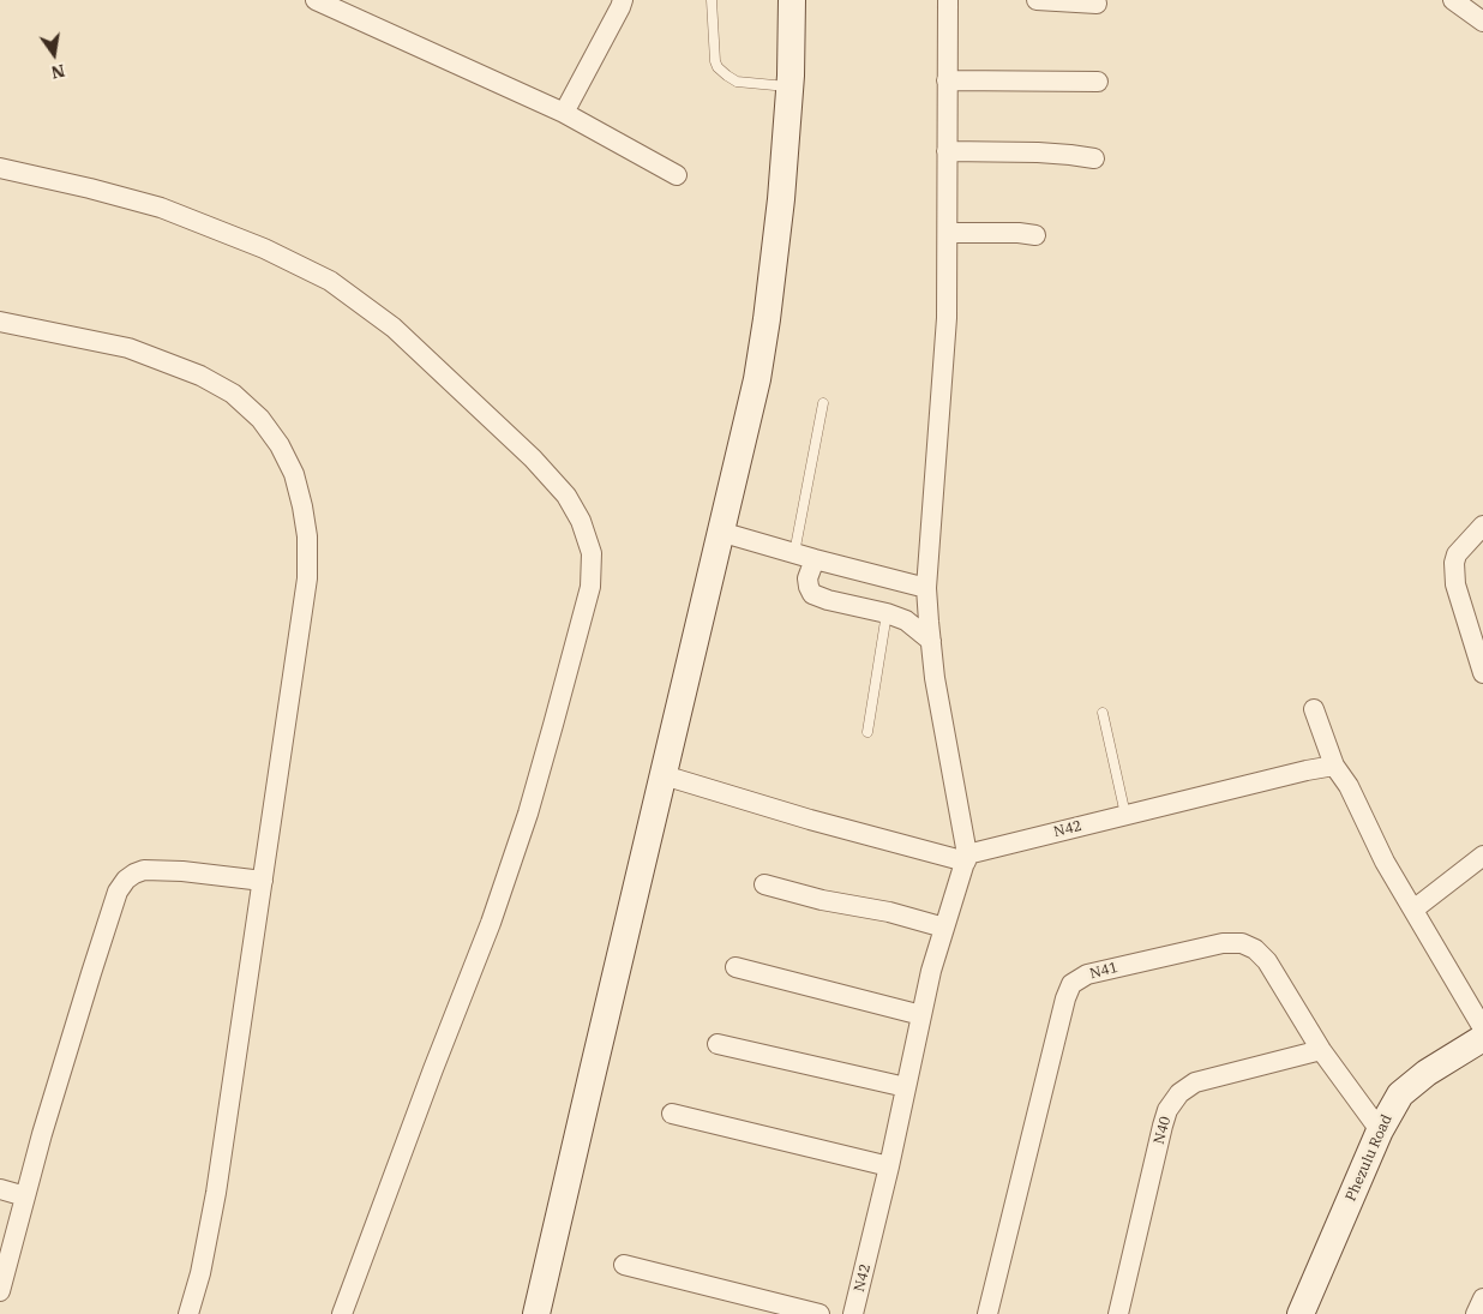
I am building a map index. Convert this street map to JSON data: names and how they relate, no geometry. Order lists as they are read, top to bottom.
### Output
{
  "streets": {
    "street": [
      "N42",
      "N41",
      "N40",
      "Phezulu Road"
    ]
  },
  "crossings": [
    ["N41", "N40"],
    ["N41", "Phezulu Road"]
  ],
  "north": "bottom"
}
